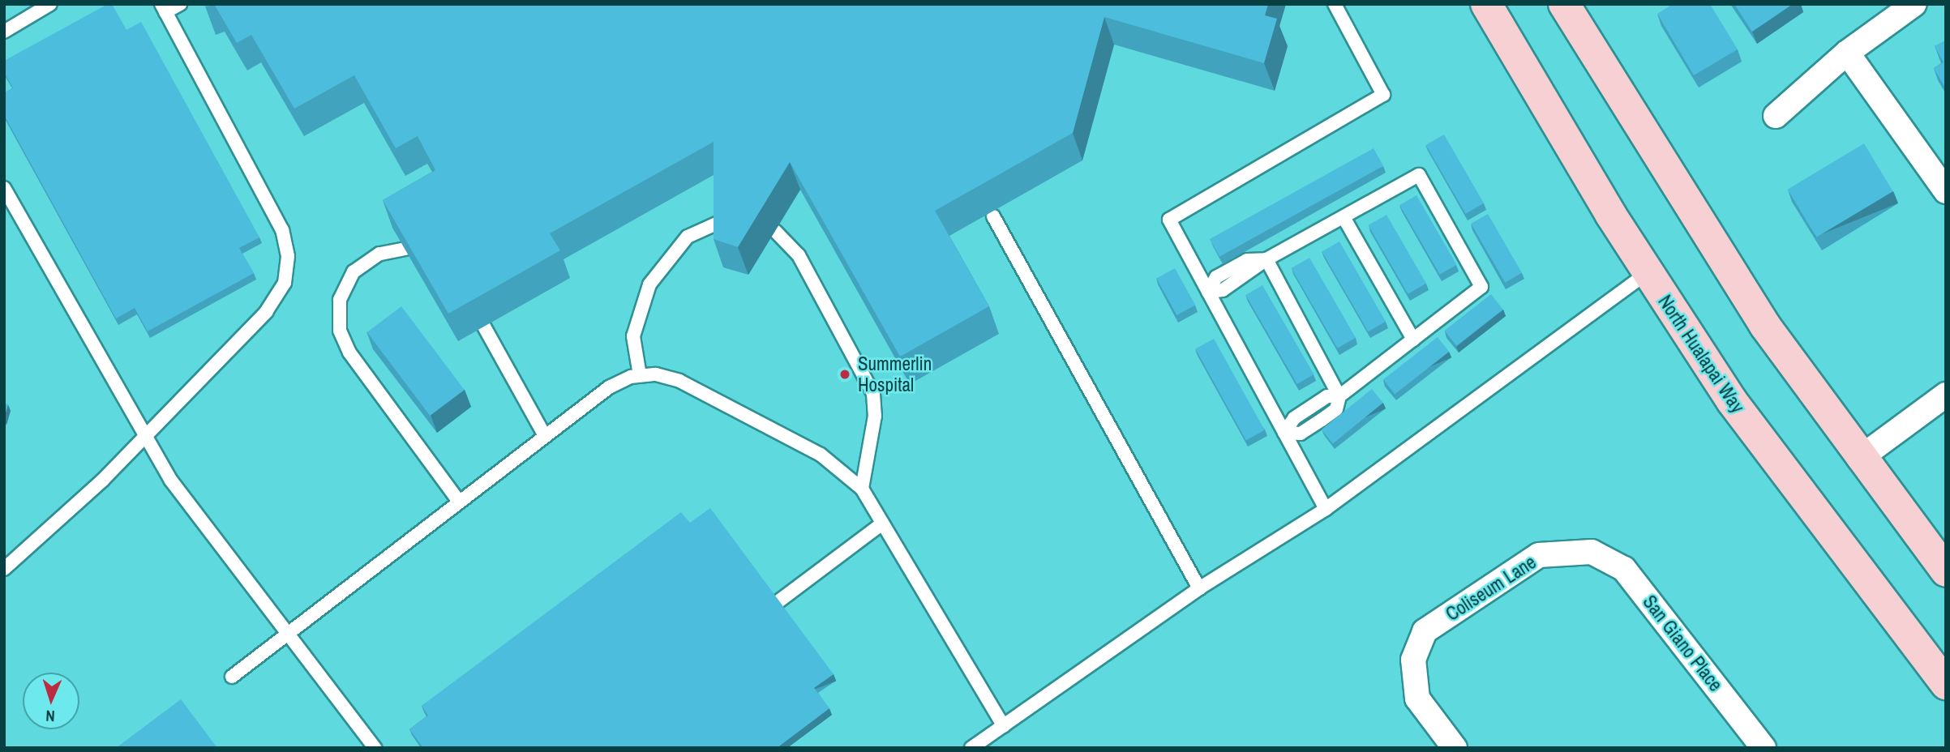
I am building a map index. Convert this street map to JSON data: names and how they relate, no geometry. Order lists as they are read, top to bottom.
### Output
{
  "streets": {
    "main road": ["North Hualapai Way"],
    "street": ["Coliseum Lane", "San Giano Place"]
  },
  "crossings": [
    ["Coliseum Lane", "San Giano Place"]
  ],
  "places": ["Summerlin Hospital"],
  "north": "bottom"
}
